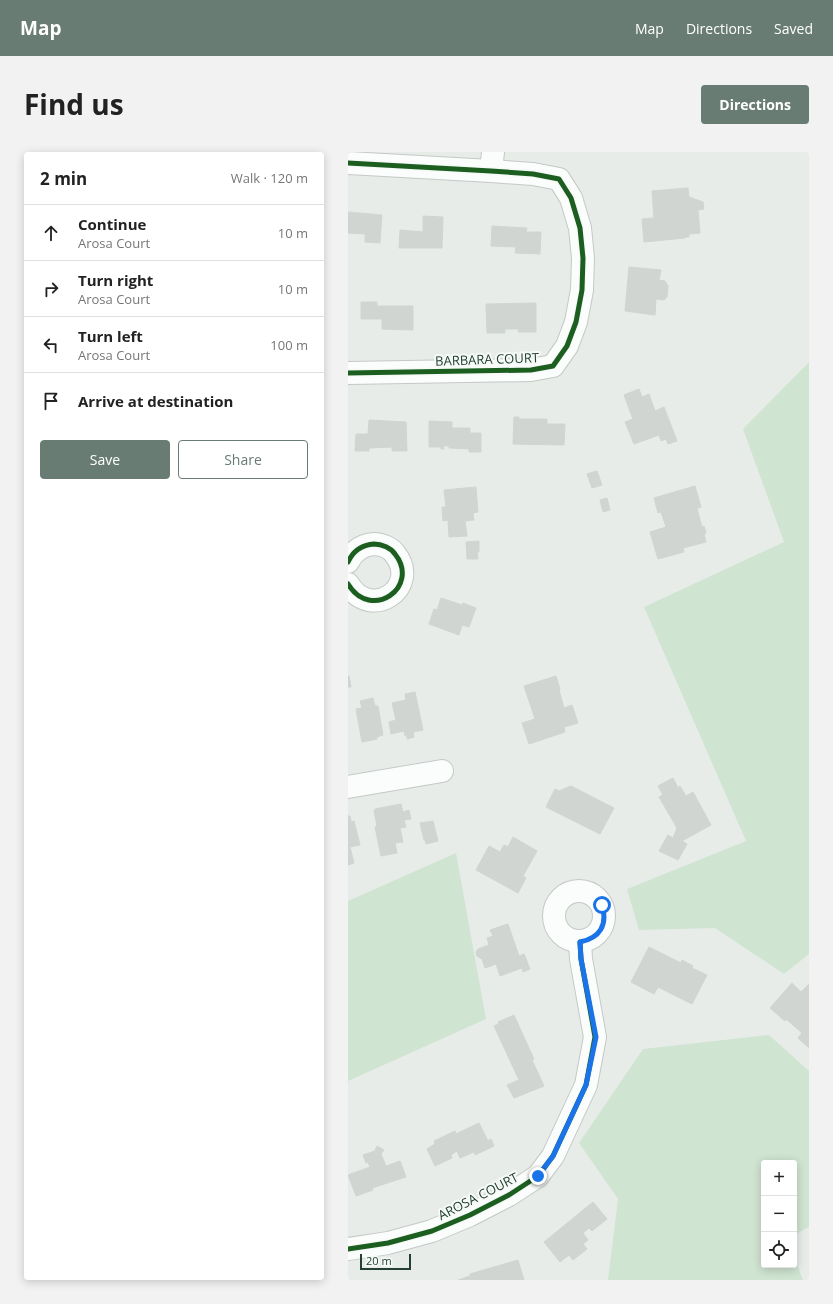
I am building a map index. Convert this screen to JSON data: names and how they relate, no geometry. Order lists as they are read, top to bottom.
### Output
{
  "streets": {
    "street": ["BARBARA COURT", "AROSA COURT"]
  },
  "scale_bar": "20 m",
  "page": {
    "header": "Map",
    "nav": ["Map", "Directions", "Saved"],
    "title": "Find us",
    "buttons": [
      "Directions",
      ["Save", "Share"]
    ],
    "heading": ["2 min", "Walk · 120 m"],
    "list": [
      ["Continue", "Arosa Court", "10 m"],
      ["Turn right", "Arosa Court", "10 m"],
      ["Turn left", "Arosa Court", "100 m"],
      "Arrive at destination"
    ],
    "map_buttons": ["+", "−"],
    "scale": "20 m"
  }
}
